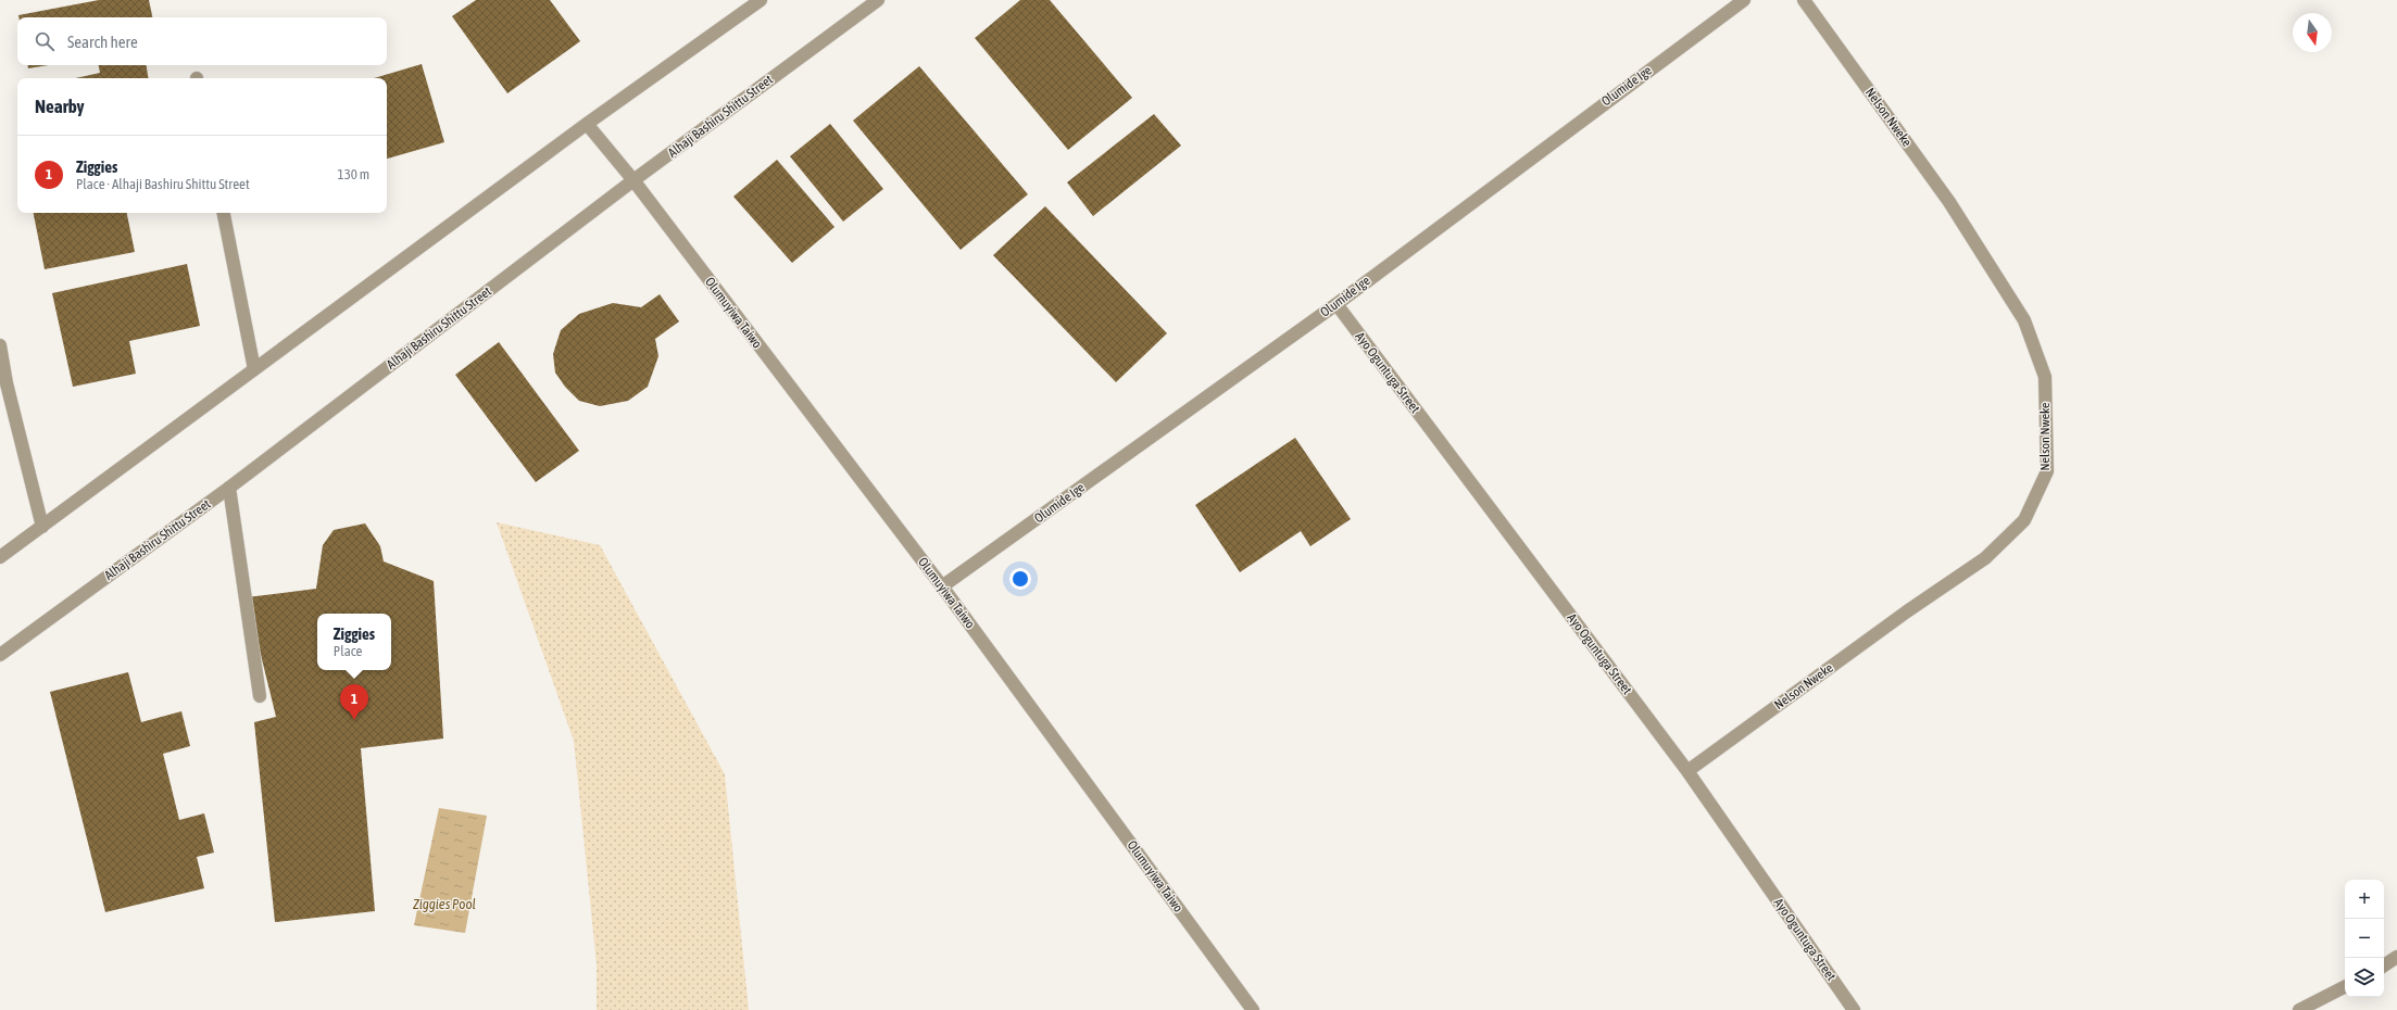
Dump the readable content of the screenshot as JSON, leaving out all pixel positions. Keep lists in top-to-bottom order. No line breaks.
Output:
{"streets":{"street":["Olumide Ige","Alhaji Bashiru Shittu Street","Nelson Nweke","Olumuyiwa Taiwo","Ayo Oguntuga Street"]},"crossings":[["Olumide Ige","Olumuyiwa Taiwo"],["Olumide Ige","Ayo Oguntuga Street"],["Alhaji Bashiru Shittu Street","Olumuyiwa Taiwo"],["Nelson Nweke","Ayo Oguntuga Street"]],"water":["Ziggies Pool"],"north":"bottom","page":{"search":"Search here","heading":"Nearby","list":[{"mark":"1","name":"Ziggies","note":"Place · Alhaji Bashiru Shittu Street","value":"130 m"}],"popup":["Ziggies","Place"],"pins":"1","map_buttons":["+","−"]}}
